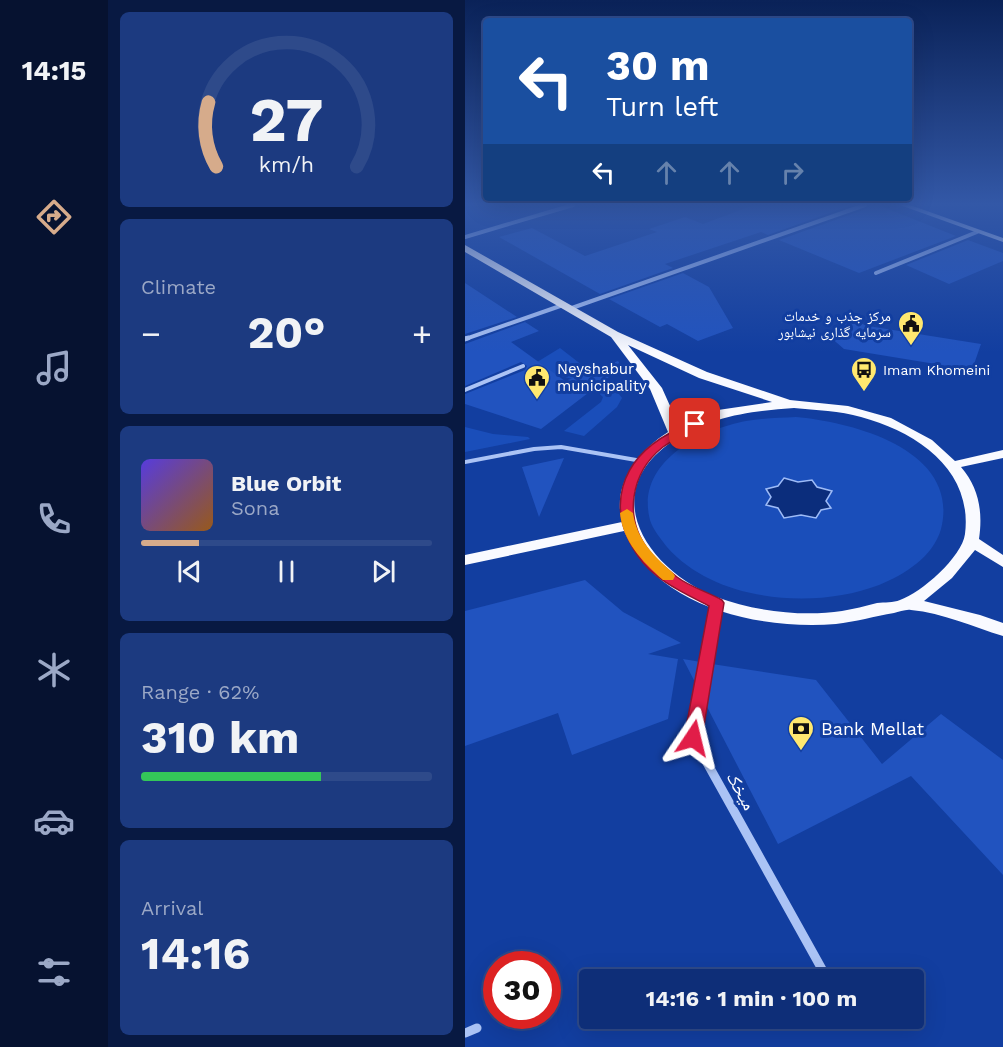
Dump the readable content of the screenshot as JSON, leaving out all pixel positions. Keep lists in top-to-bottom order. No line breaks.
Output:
{"streets":{"street":["میخک"]},"places":{"public building":["مرکز جذب و خدمات سرمایه گذاری نیشابور","Neyshabur municipality"],"bus stop":["Imam Khomeini"],"bank":["Bank Mellat"]},"page":{"tabs":"14:15","turn":["30 m","Turn left"],"tile":["Climate",["Range · 62%","310 km"],["Arrival","14:16"]],"heat":["−","20°","+"],"song":["Blue Orbit","Sona"],"limit":"30","trip":"14:16 · 1 min · 100 m","gauge":["27","km/h"]}}
